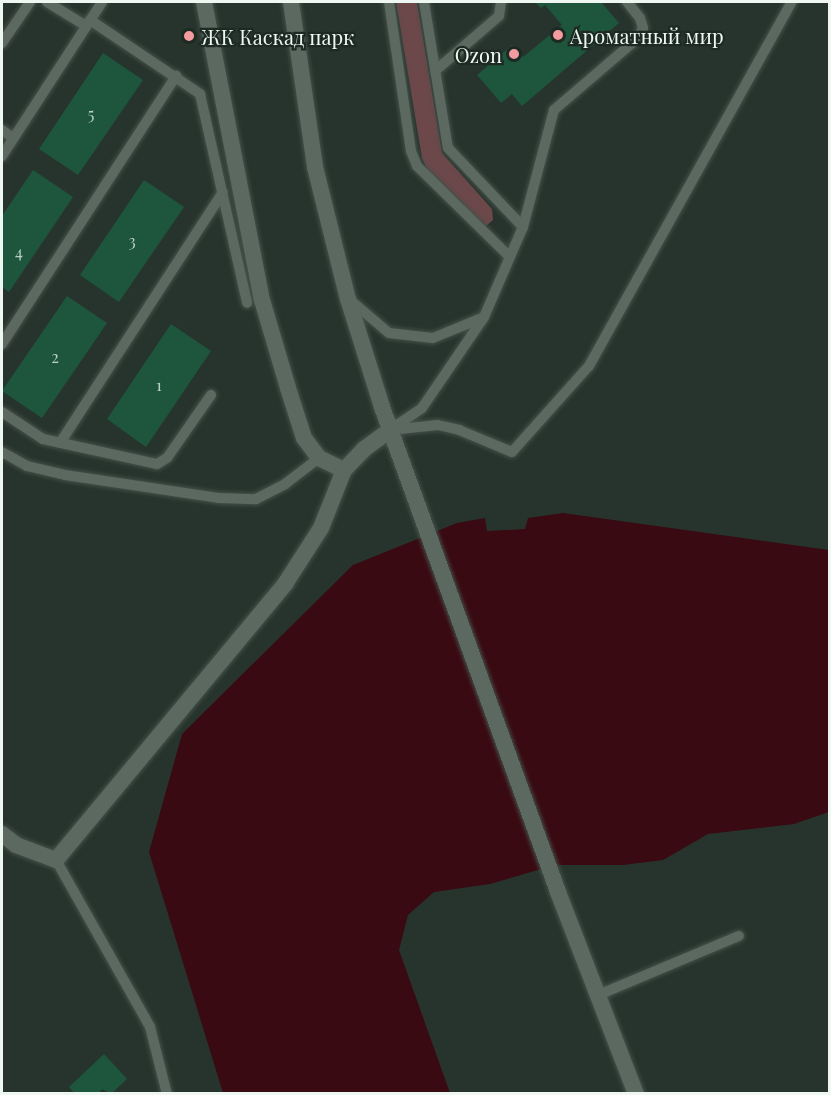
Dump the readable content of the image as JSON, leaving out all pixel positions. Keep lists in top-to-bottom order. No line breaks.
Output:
{"places":["Ароматный мир","ЖК Каскад парк","Ozon"],"house_numbers":["5","3","4","2","1"]}
